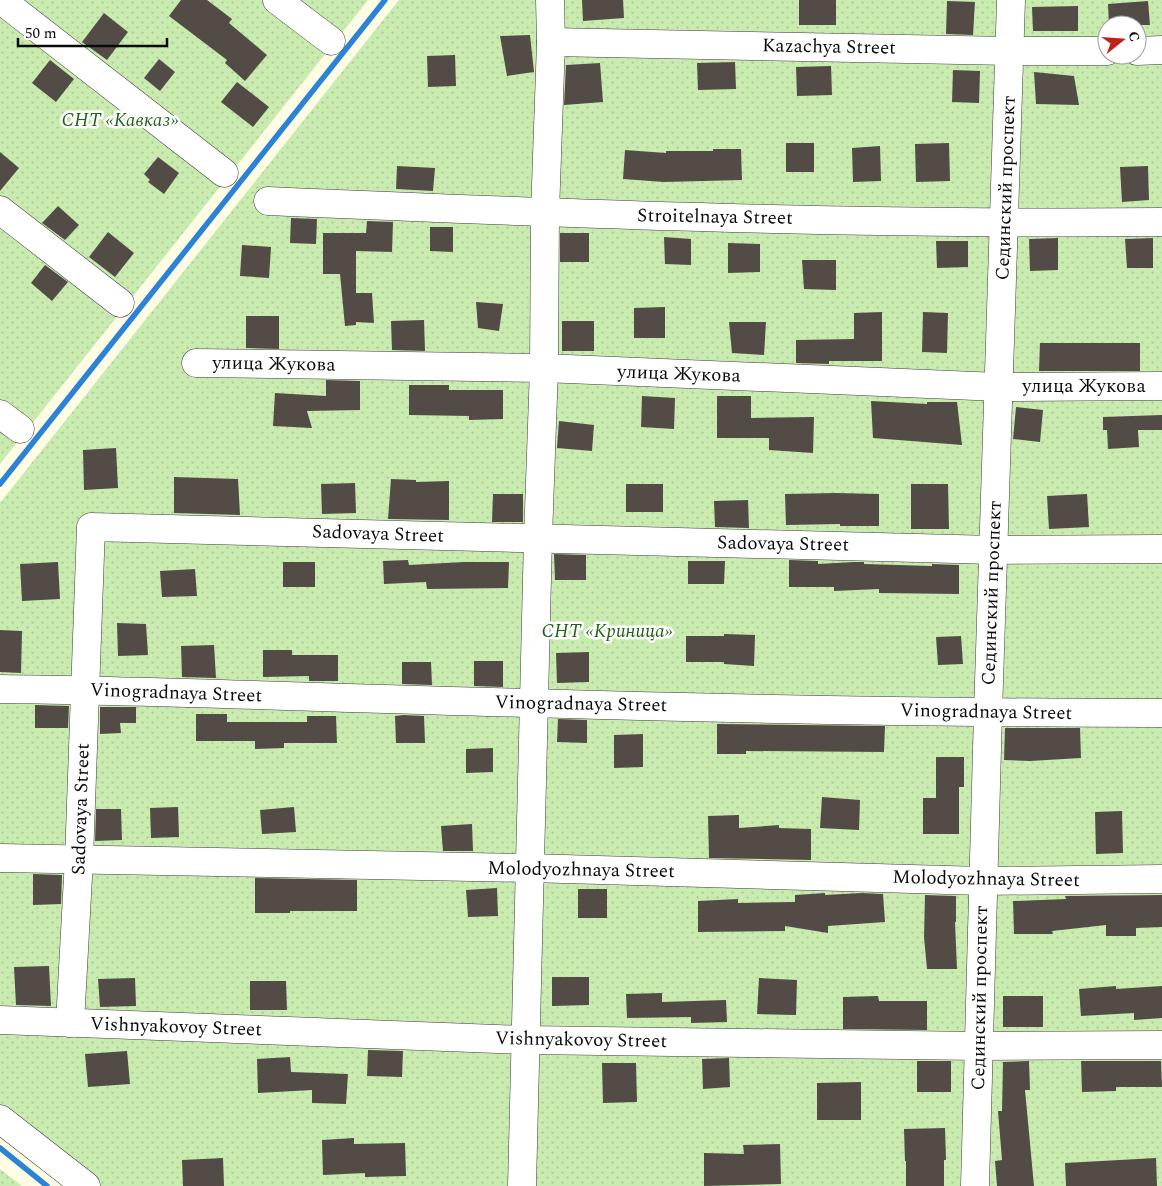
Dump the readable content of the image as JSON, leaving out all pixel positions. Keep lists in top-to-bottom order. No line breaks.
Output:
{"streets":{"street":["Kazachya Street","Сединский проспект","Stroitelnaya Street","улица Жукова","Sadovaya Street","Vinogradnaya Street","Molodyozhnaya Street","Vishnyakovoy Street"]},"crossings":[["Kazachya Street","Сединский проспект"],["Сединский проспект","Stroitelnaya Street"],["Сединский проспект","улица Жукова"],["Сединский проспект","Sadovaya Street"],["Сединский проспект","Vinogradnaya Street"],["Сединский проспект","Molodyozhnaya Street"],["Сединский проспект","Vishnyakovoy Street"],["Sadovaya Street","Vinogradnaya Street"],["Sadovaya Street","Molodyozhnaya Street"],["Sadovaya Street","Vishnyakovoy Street"]],"parks":["СНТ «Кавказ»","СНТ «Криница»"],"scale_bar":"50 m","north":"right"}
